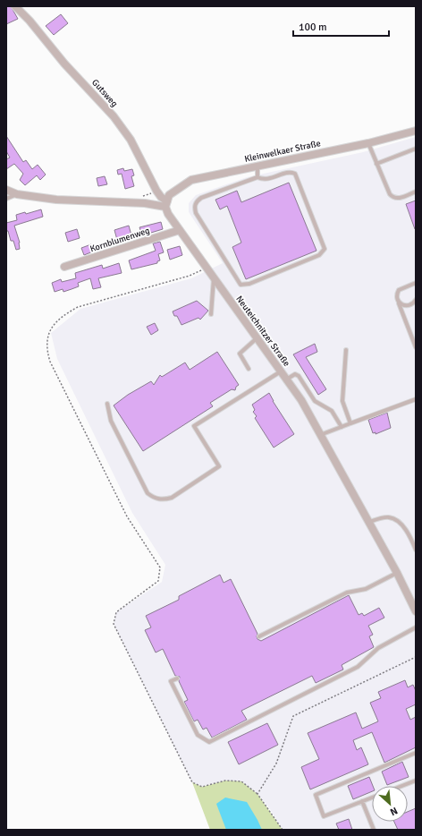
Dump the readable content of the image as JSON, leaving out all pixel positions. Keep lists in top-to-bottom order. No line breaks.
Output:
{"streets":{"street":["Gutsweg","Kleinwelkaer Straße","Kornblumenweg","Neuteichnitzer Straße"]},"crossings":[["Gutsweg","Kleinwelkaer Straße"],["Gutsweg","Neuteichnitzer Straße"],["Kleinwelkaer Straße","Neuteichnitzer Straße"],["Kornblumenweg","Neuteichnitzer Straße"]],"scale_bar":"100 m","north":"bottom right"}
